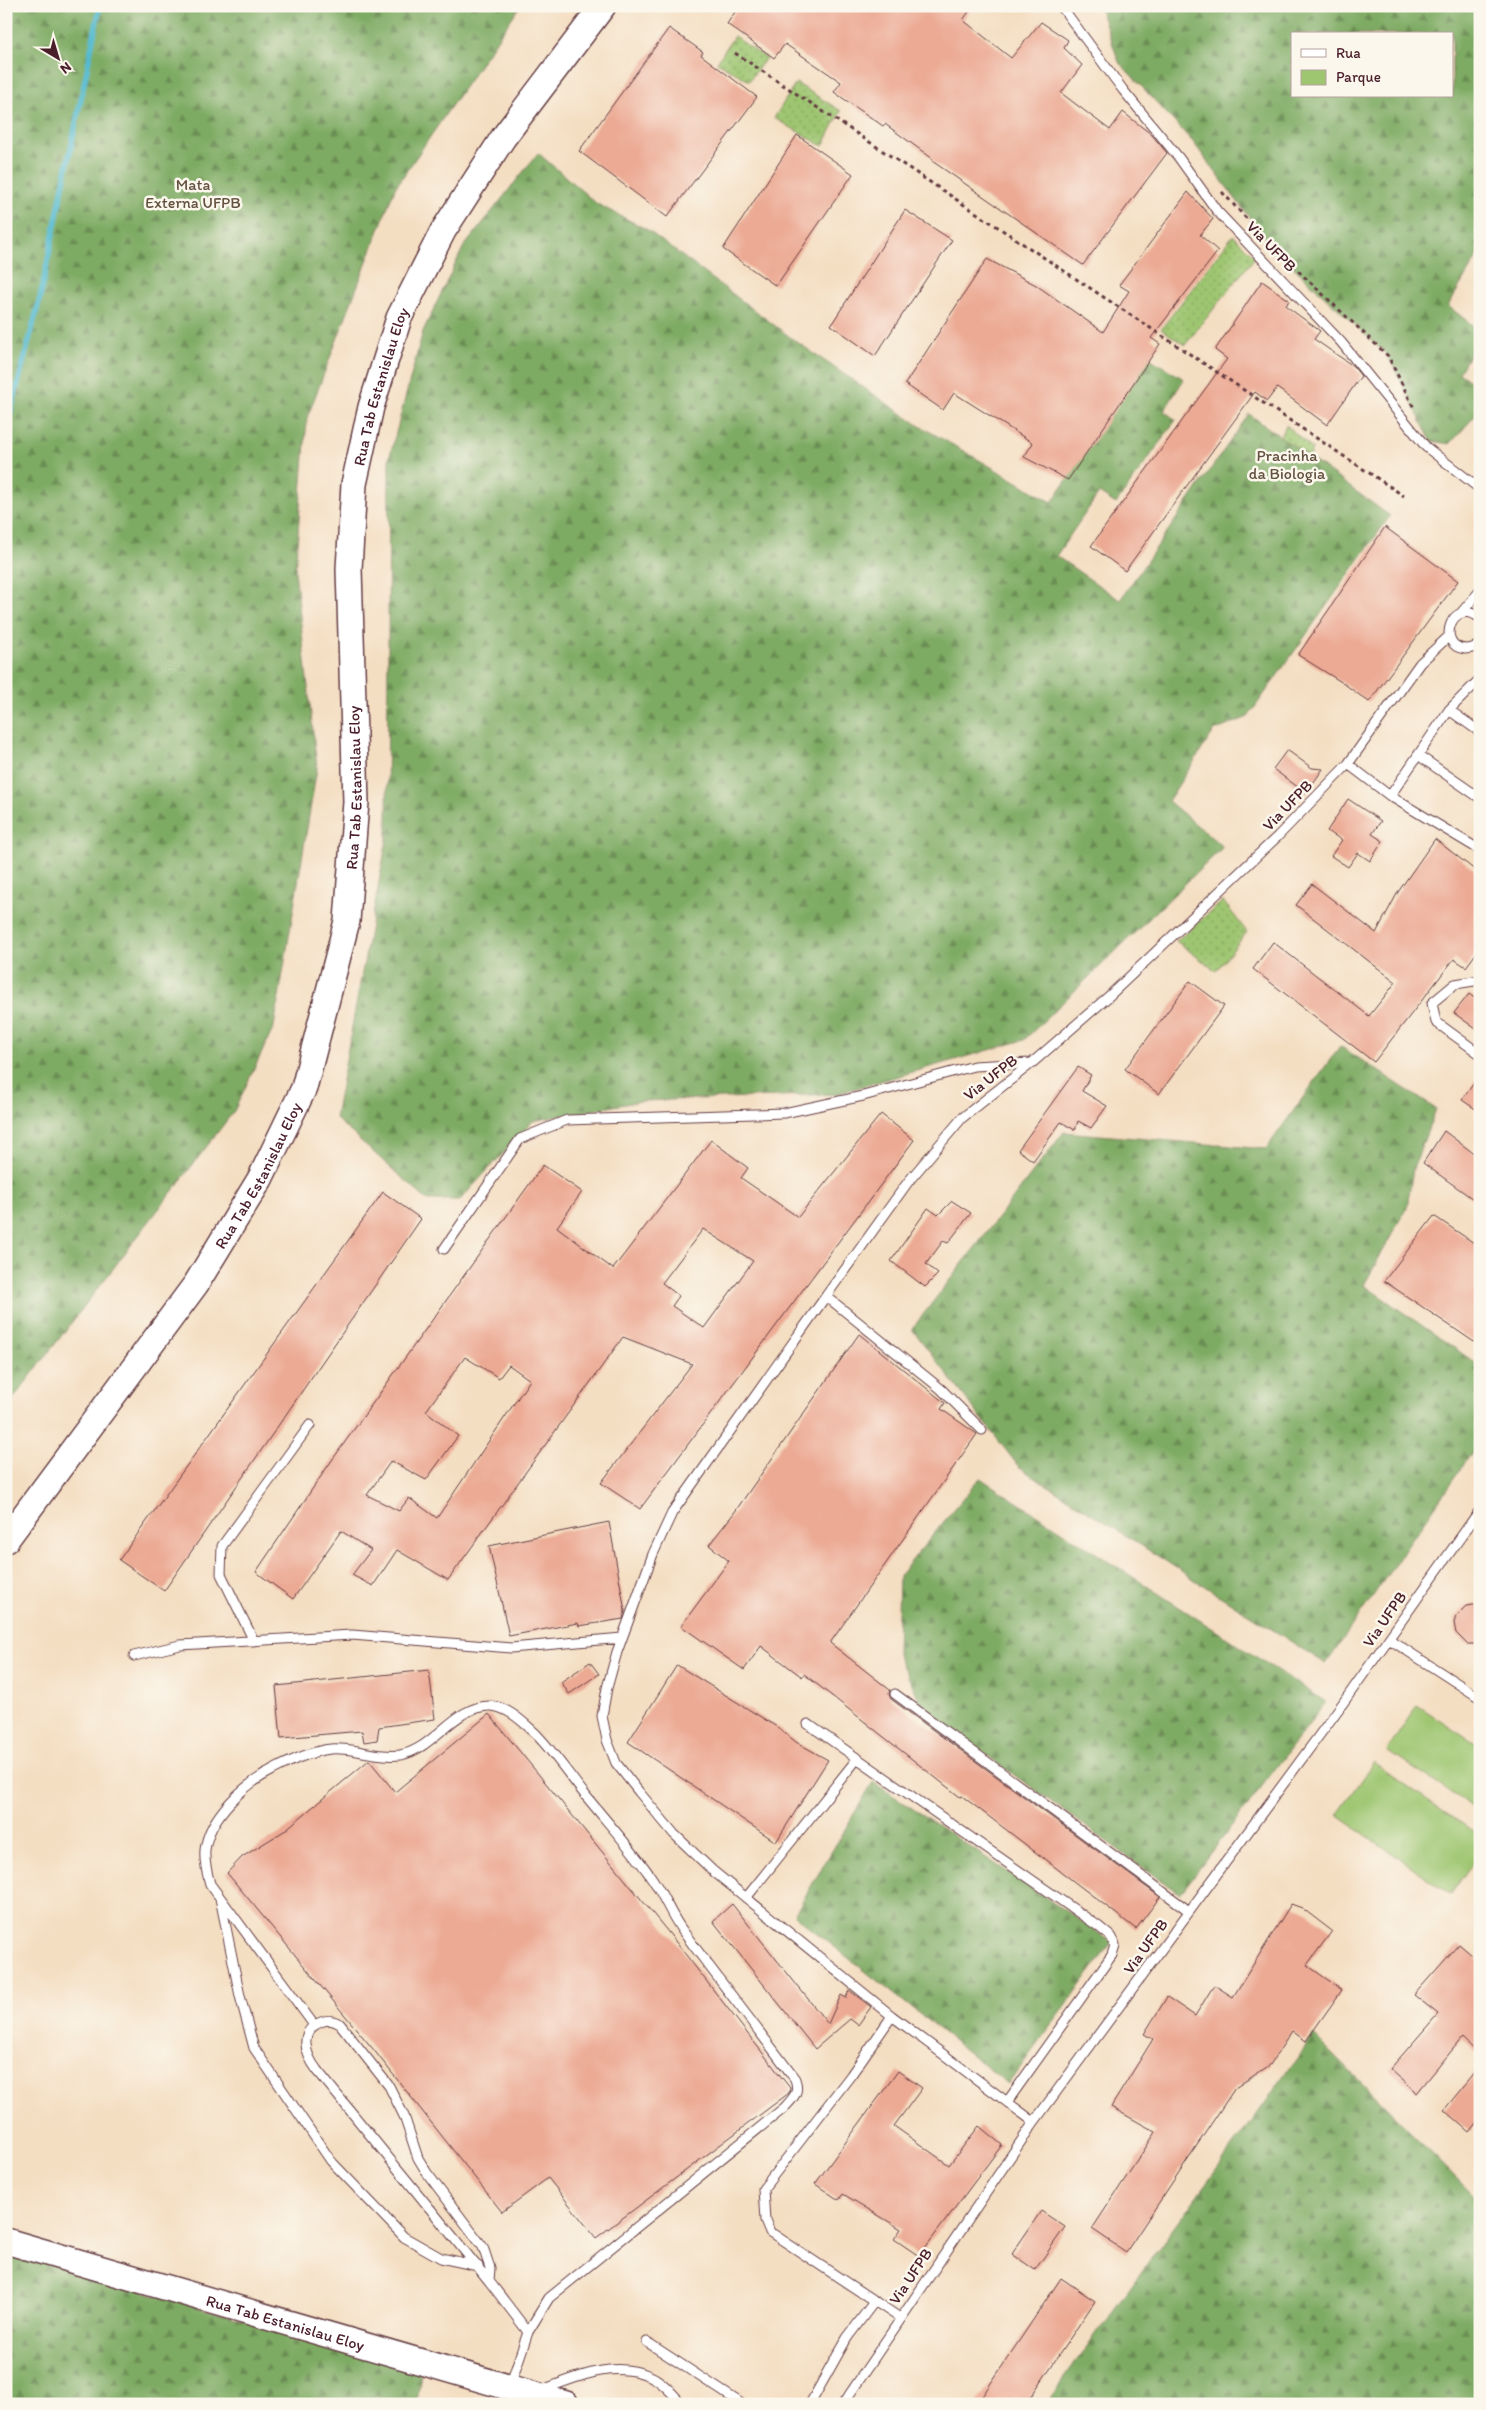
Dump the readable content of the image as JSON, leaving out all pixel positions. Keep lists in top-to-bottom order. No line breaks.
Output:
{"streets":{"street":["Rua Tab Estanislau Eloy"],"lane":["Via UFPB"]},"parks":["Mata Externa UFPB","Pracinha da Biologia"],"legend":["Rua","Parque"],"north":"bottom right"}
